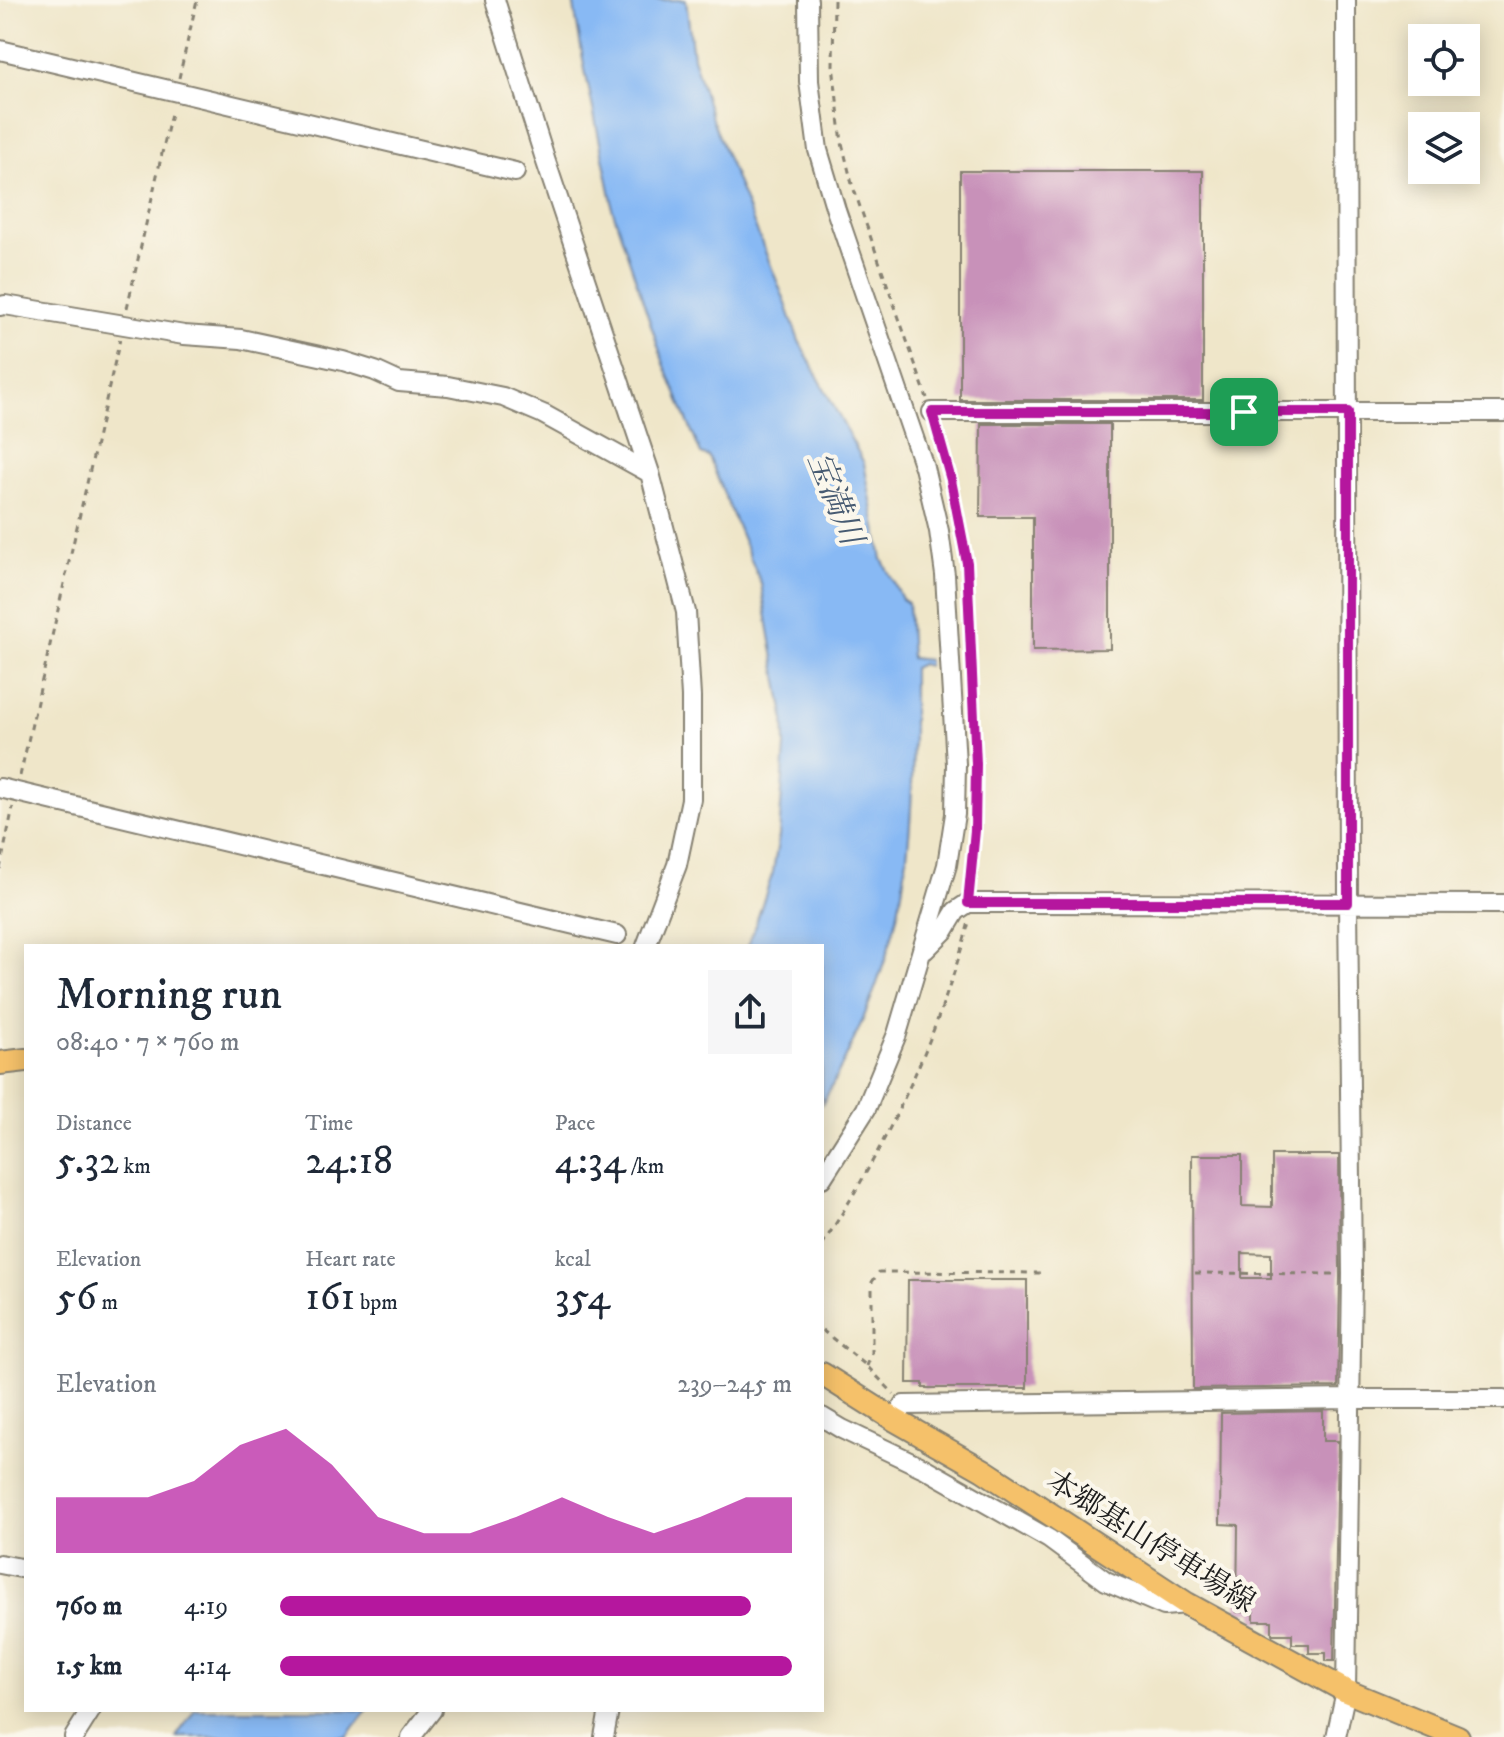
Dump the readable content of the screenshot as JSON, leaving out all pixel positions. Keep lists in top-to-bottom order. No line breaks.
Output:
{"streets":{"main road":["本郷基山停車場線"]},"water":["宝満川"],"page":{"heading":["Morning run","08:40 · 7 × 760 m"],"stats":[["Distance","5.32 km"],["Time","24:18"],["Pace","4:34 /km"],["Elevation","56 m"],["Heart rate","161 bpm"],["kcal","354"]],"chart":["Elevation","239–245 m"],"list":[{"name":"760 m","note":"4:19"},{"name":"1.5 km","note":"4:14"}]}}
